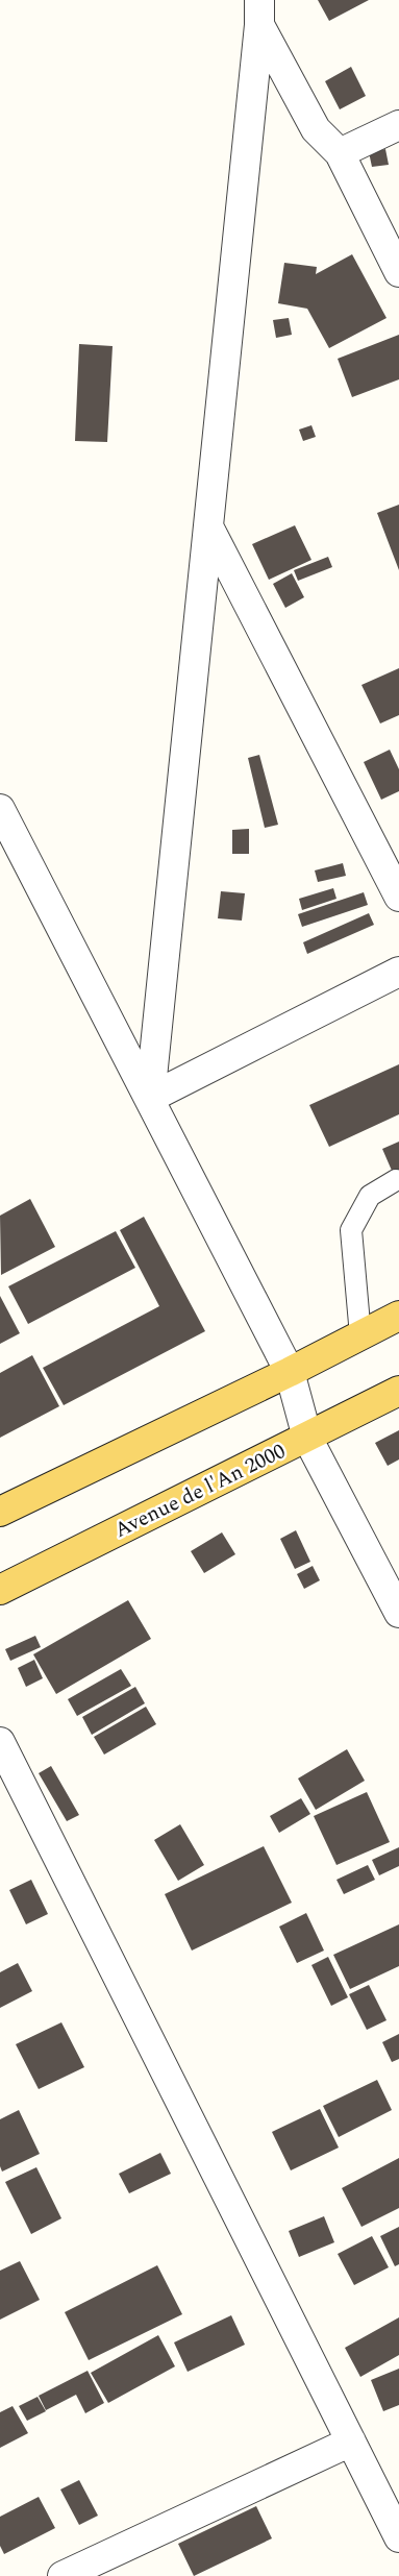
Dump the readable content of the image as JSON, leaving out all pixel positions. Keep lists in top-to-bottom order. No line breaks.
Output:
{"streets":{"main road":["Avenue de l'An 2000"]}}
